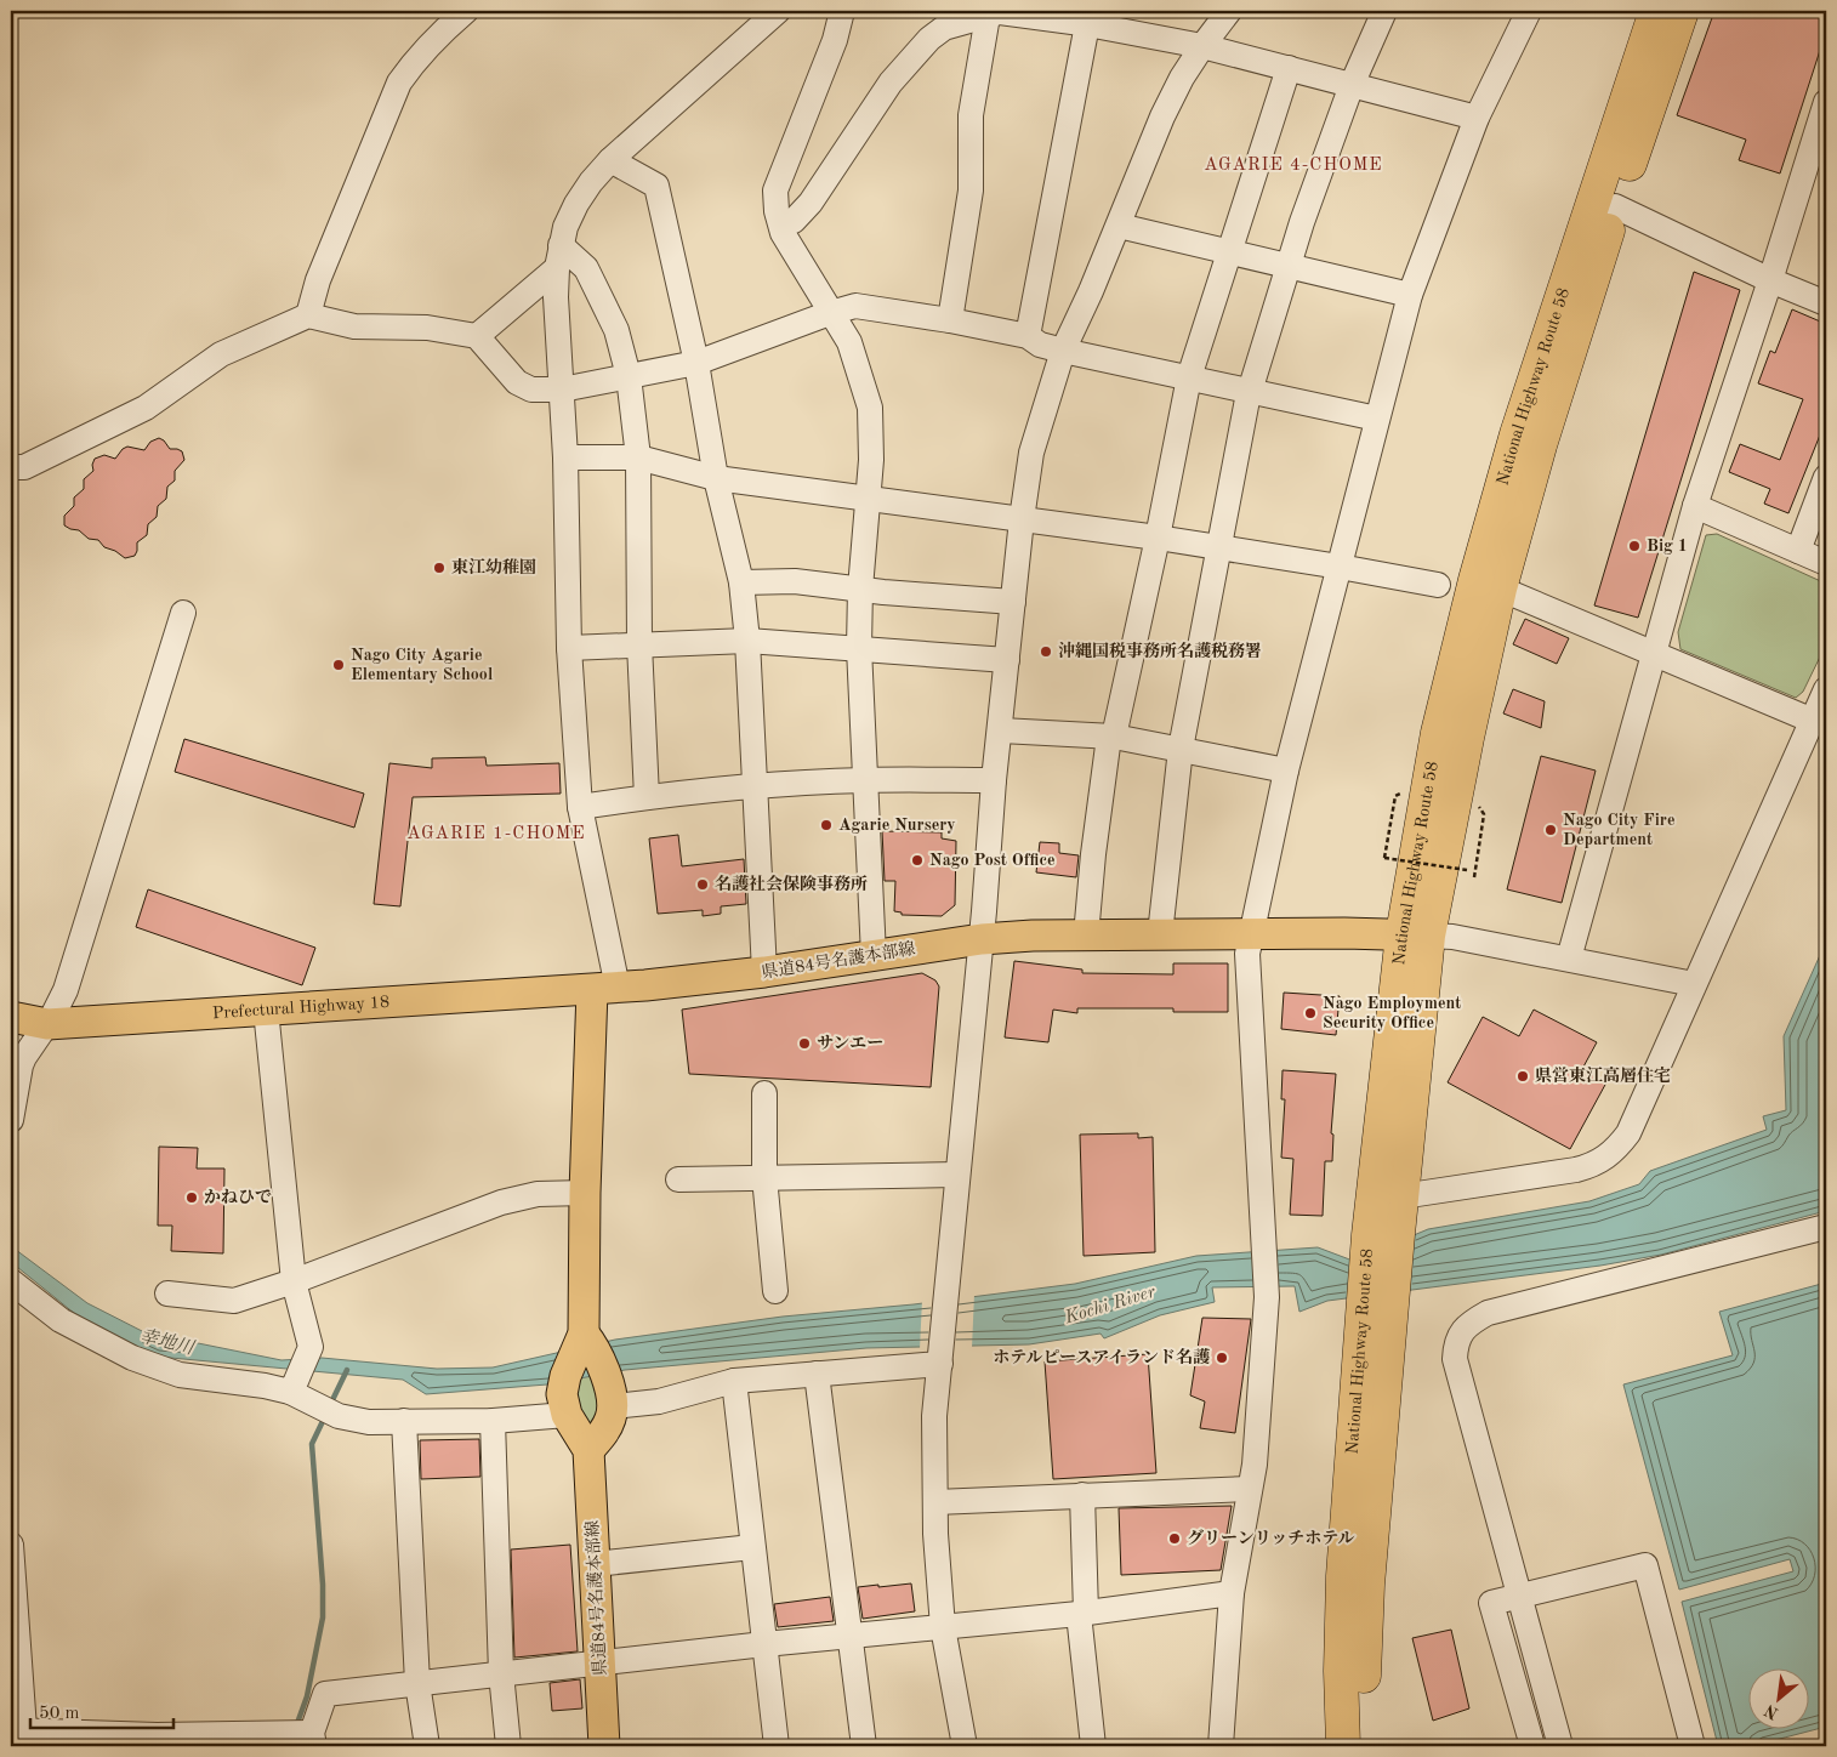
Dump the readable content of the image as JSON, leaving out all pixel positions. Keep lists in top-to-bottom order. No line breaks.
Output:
{"streets":{"highway":["National Highway Route 58"],"main road":["県道84号名護本部線","Prefectural Highway 18"]},"crossings":[["National Highway Route 58","県道84号名護本部線"],["県道84号名護本部線","Prefectural Highway 18"]],"districts":["AGARIE 4-CHOME","AGARIE 1-CHOME"],"water":["Kochi River","幸地川"],"places":["Big 1","東江幼稚園","沖縄国税事務所名護税務署","Nago City Agarie Elementary School","Agarie Nursery","Nago City Fire Department","Nago Post Office","名護社会保険事務所","Nago Employment Security Office","サンエー","県営東江高層住宅","かねひで","ホテルピースアイランド名護","グリーンリッチホテル"],"scale_bar":"50 m","north":"bottom left"}
